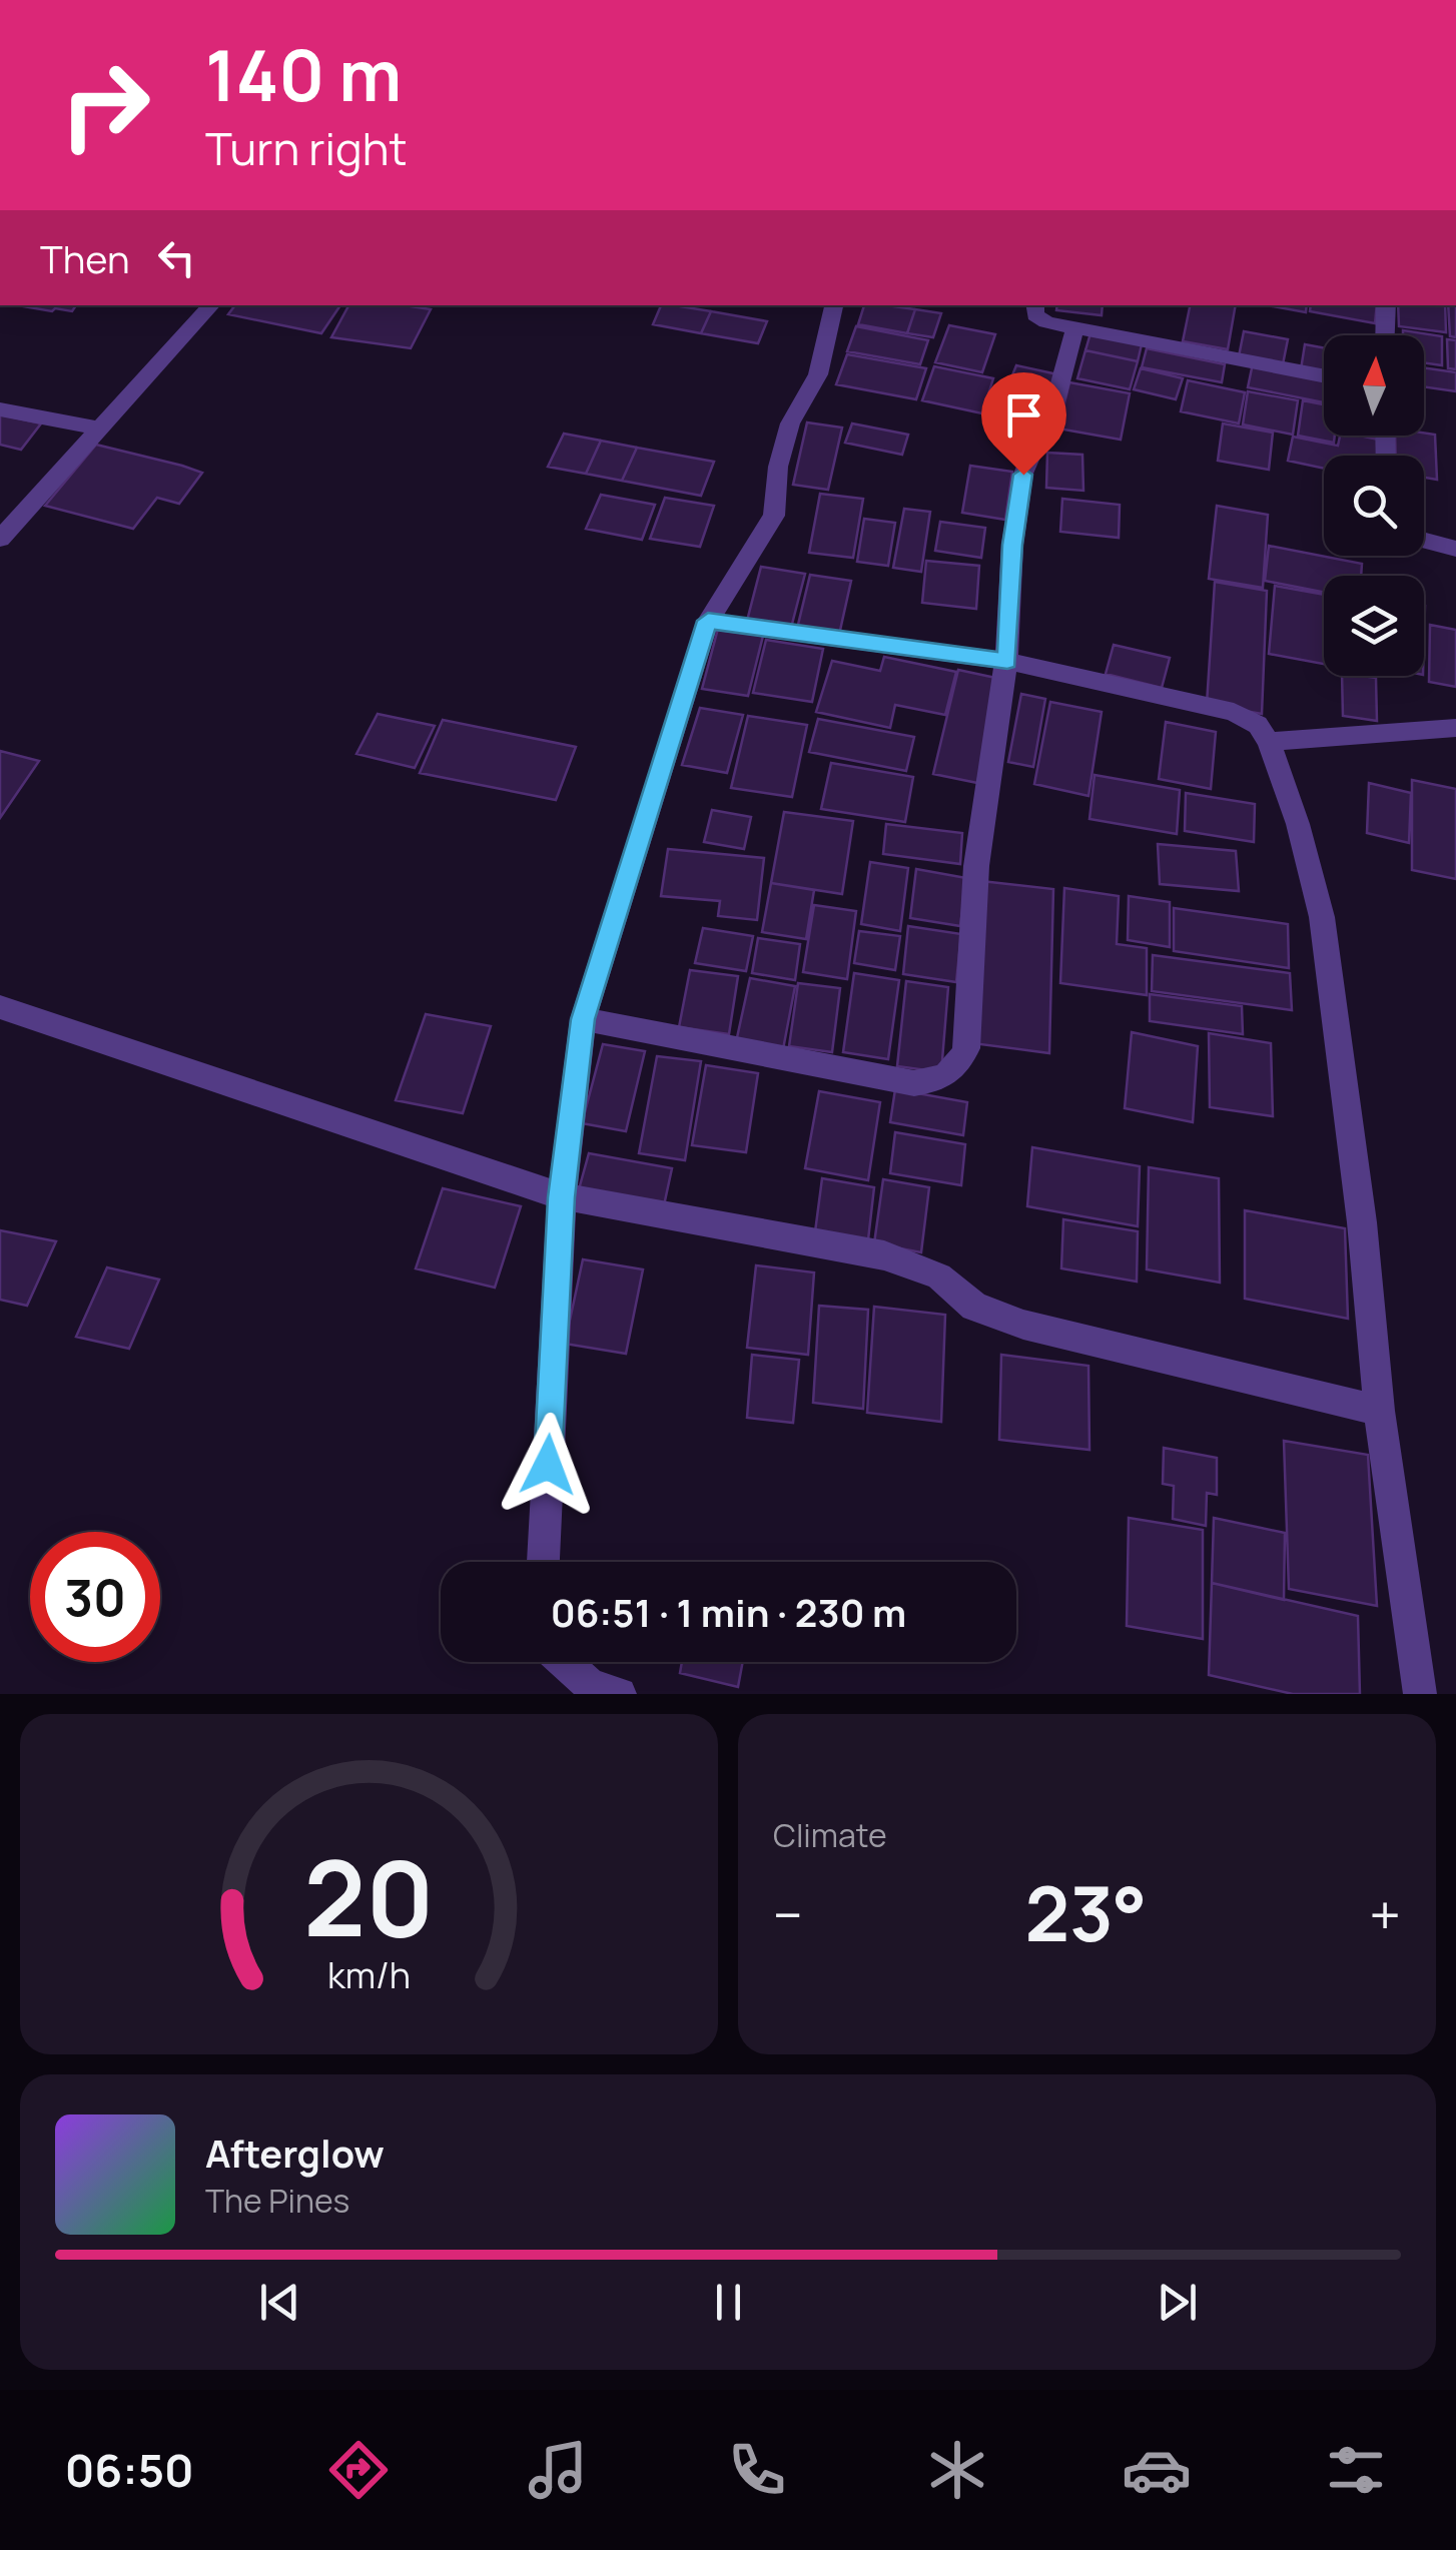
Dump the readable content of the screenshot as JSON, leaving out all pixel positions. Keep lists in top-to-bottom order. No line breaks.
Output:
{"north":"top","page":{"turn":["140 m","Turn right"],"then":"Then","limit":"30","trip":"06:51 · 1 min · 230 m","tile":"Climate","heat":["−","23°","+"],"song":["Afterglow","The Pines"],"tabs":"06:50","gauge":["20","km/h"]}}
